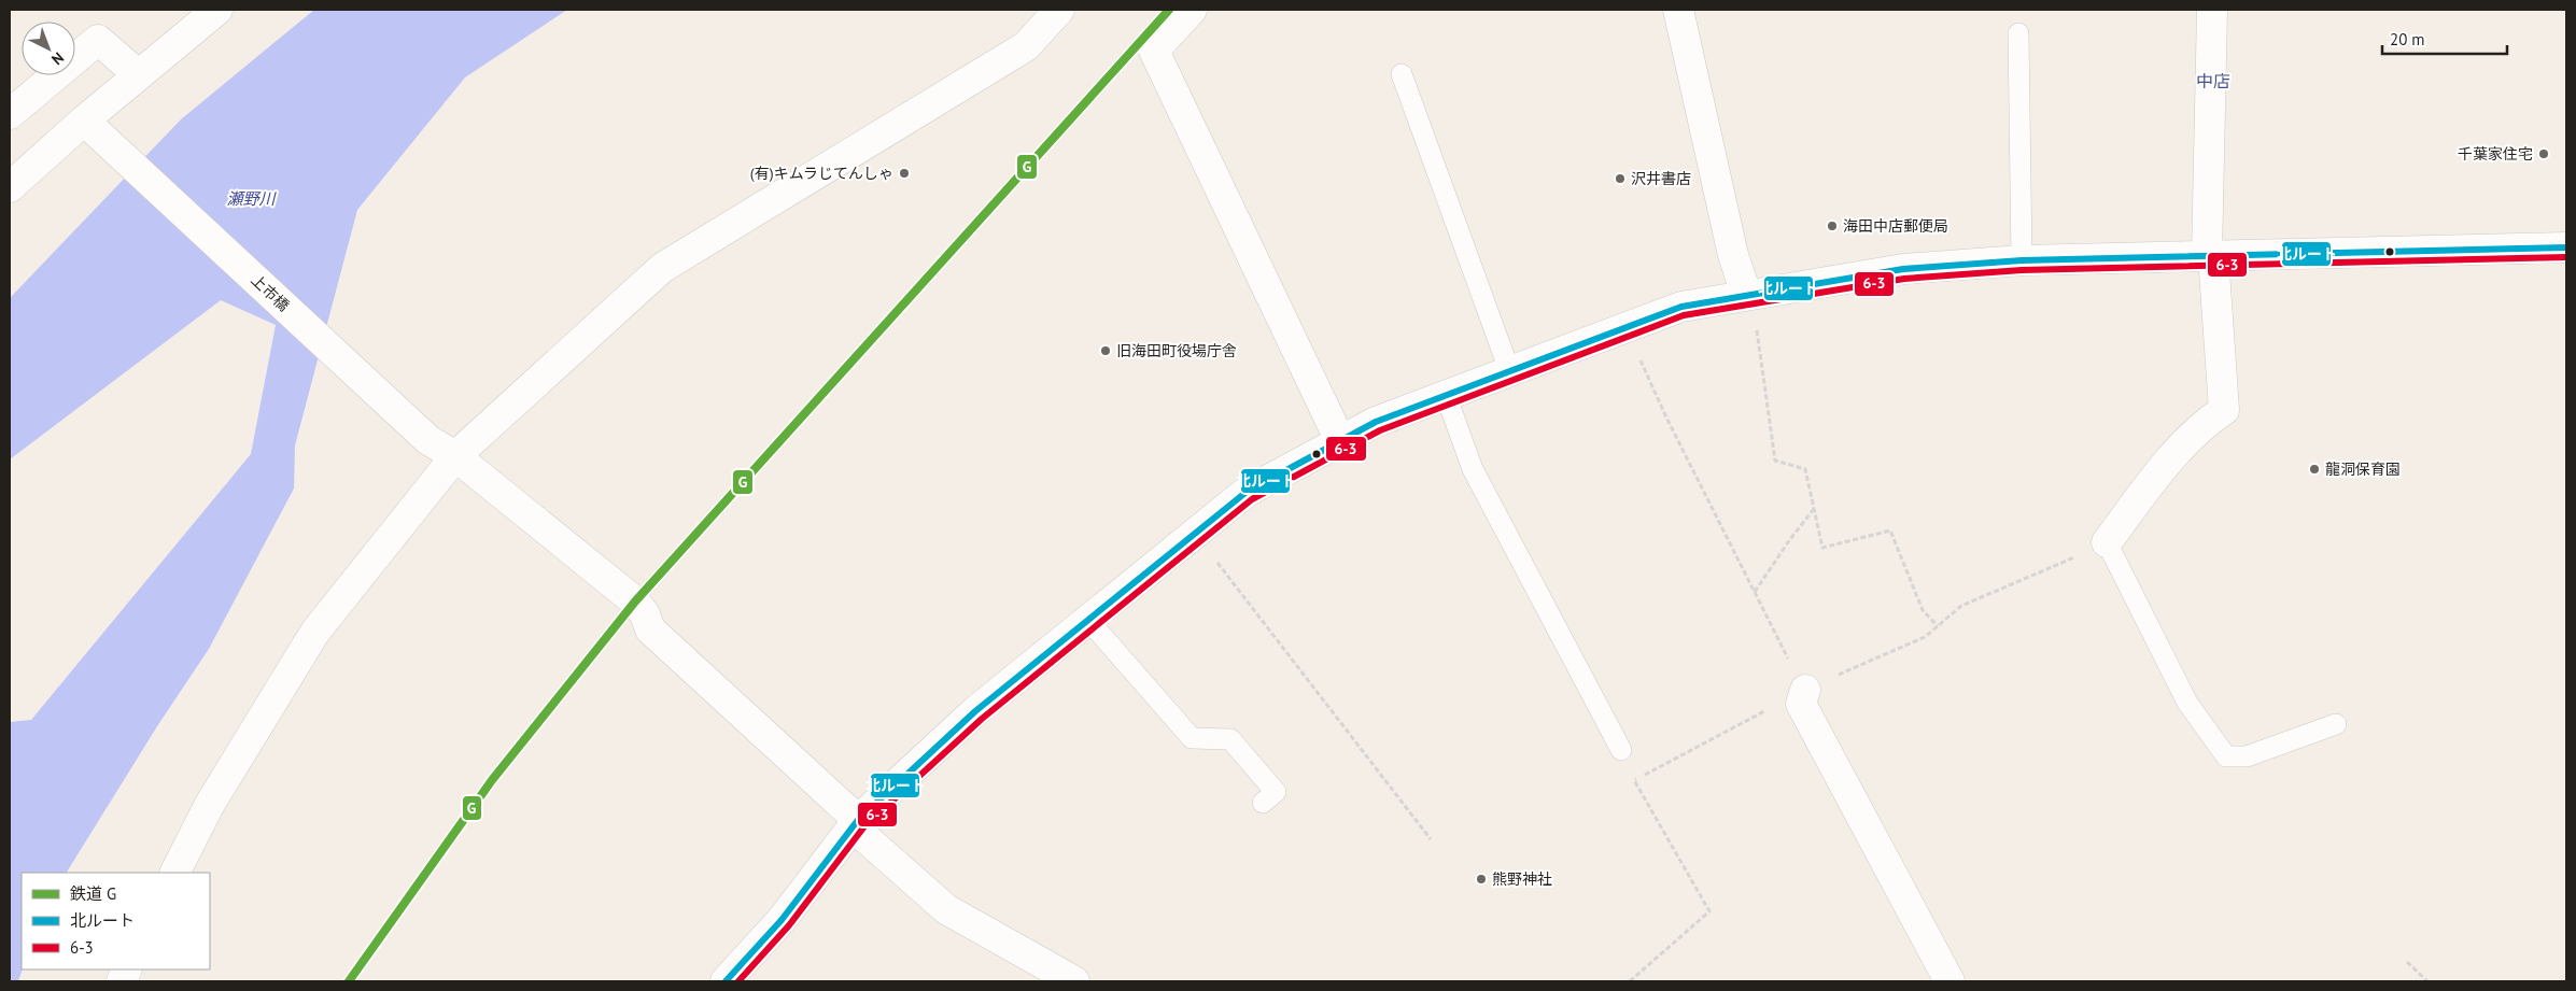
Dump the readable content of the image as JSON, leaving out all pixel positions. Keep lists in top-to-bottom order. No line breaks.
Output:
{"streets":{"street":["上市橋"]},"districts":["中店"],"water":["瀬野川"],"places":["千葉家住宅","(有)キムラじてんしゃ","沢井書店","海田中店郵便局","旧海田町役場庁舎","龍洞保育園","熊野神社"],"lines":["rail line G","transit line 北ルート","transit line 6-3"],"legend":["鉄道 G","北ルート","6-3"],"scale_bar":"20 m","north":"bottom right"}
